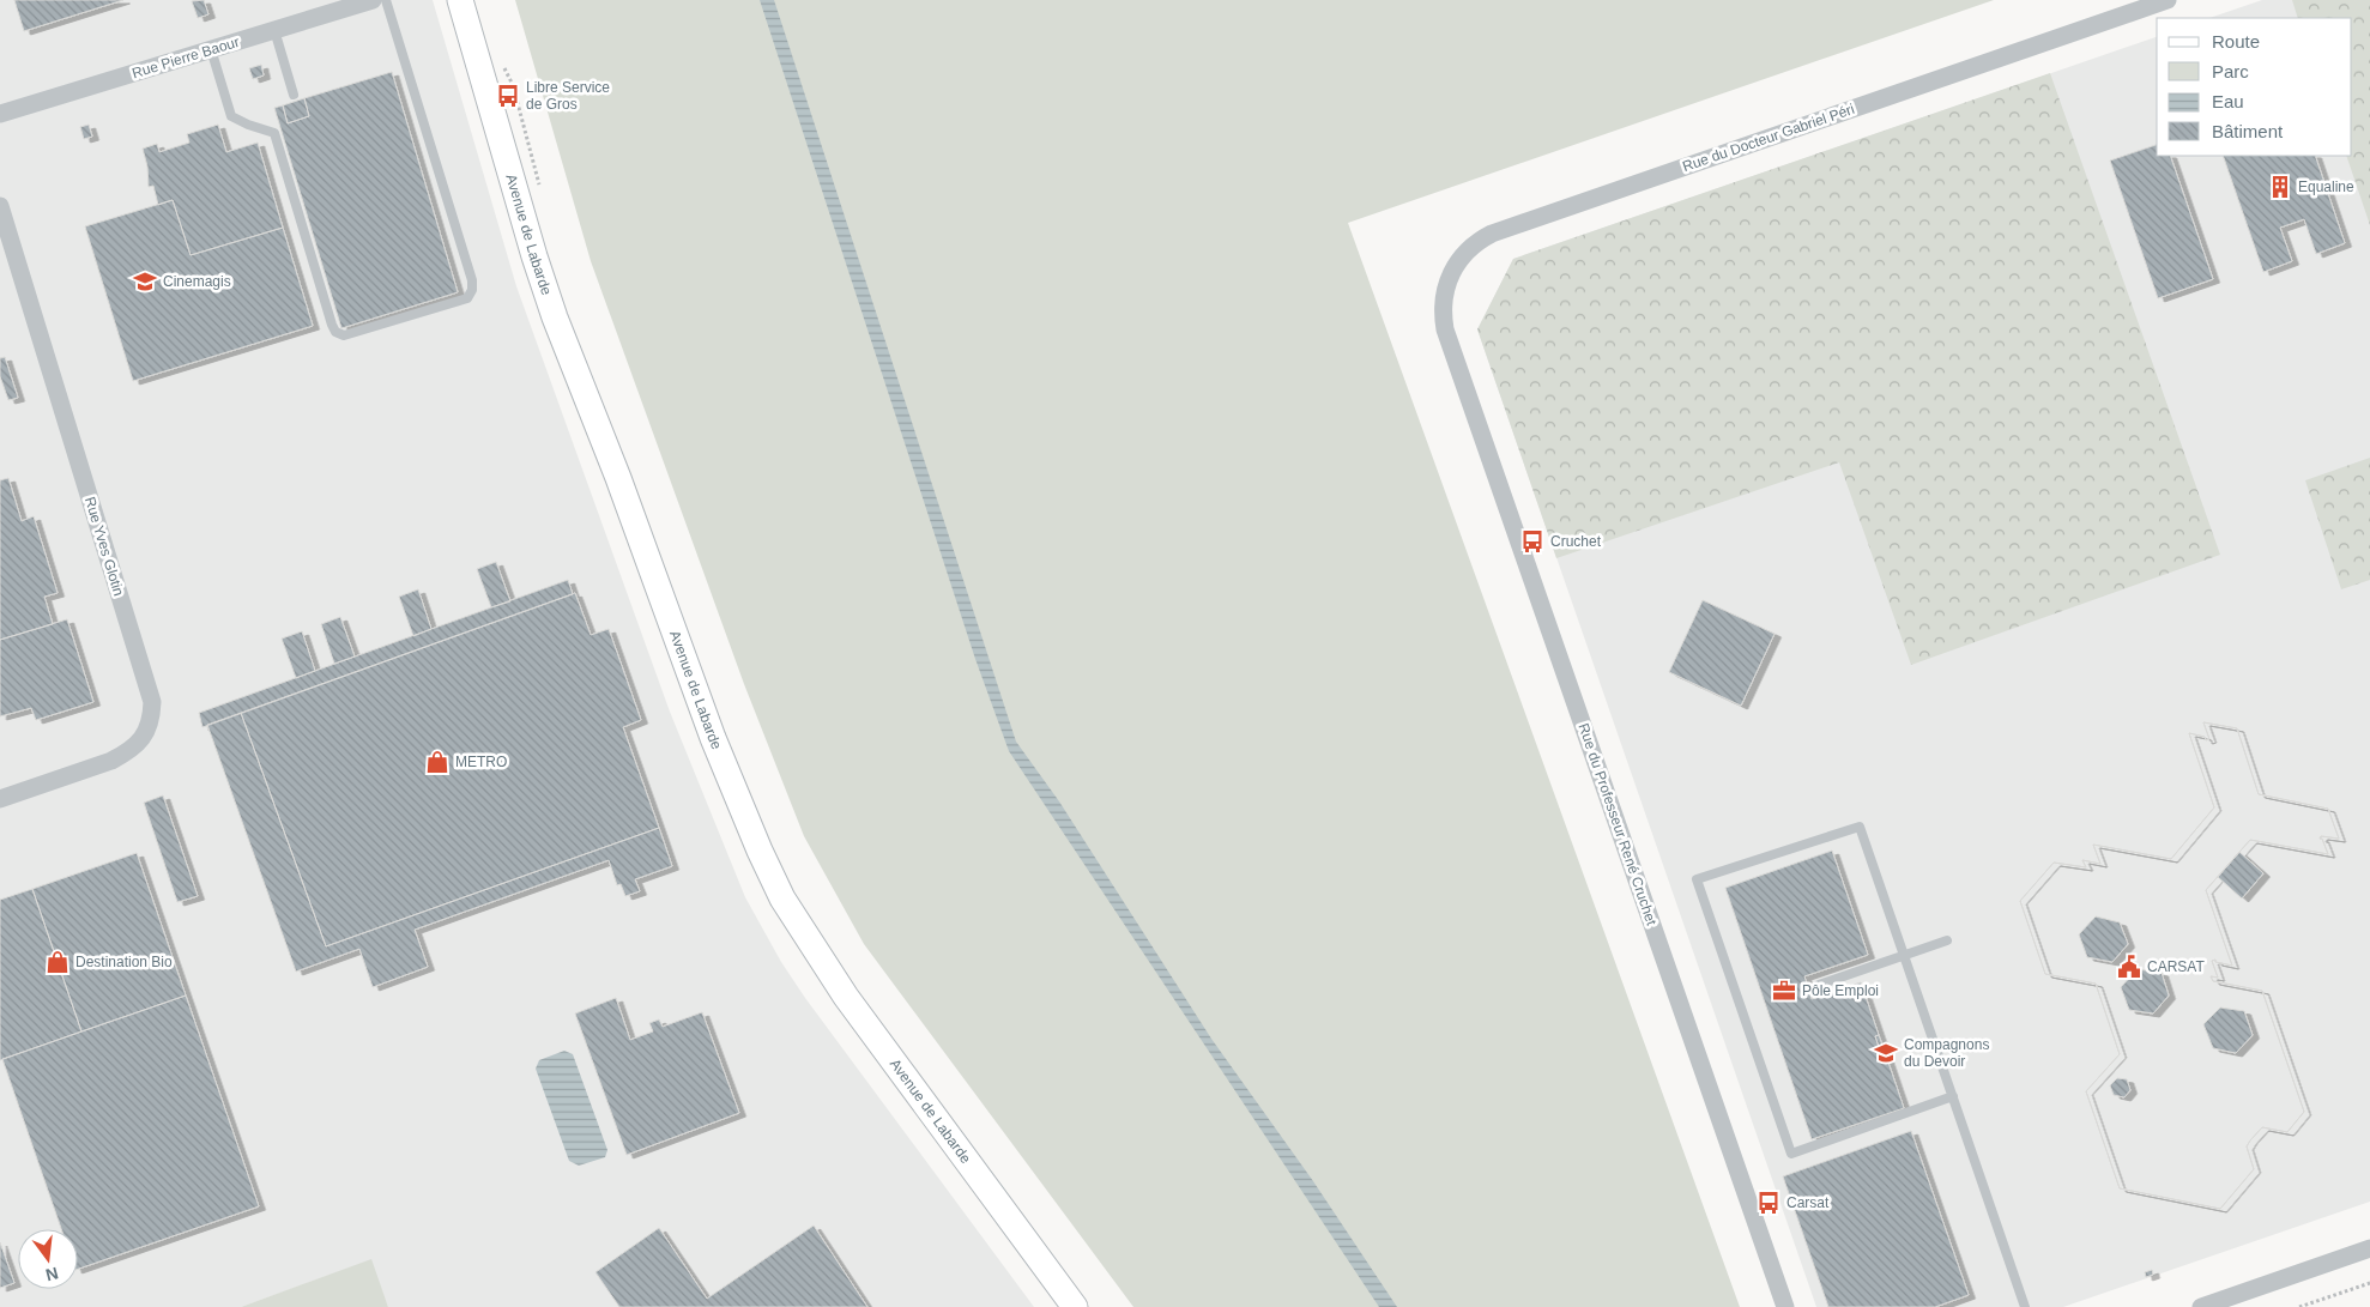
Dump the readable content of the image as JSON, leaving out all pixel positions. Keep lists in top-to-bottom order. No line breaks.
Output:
{"streets":{"main road":["Avenue de Labarde"],"street":["Rue Pierre Baour","Rue du Docteur Gabriel Péri","Rue Yves Glotin","Rue du Professeur René Cruchet"]},"crossings":[["Rue du Docteur Gabriel Péri","Rue du Professeur René Cruchet"]],"places":{"bus stop":["Libre Service de Gros","Cruchet","Carsat"],"building":["Equaline"],"school or university":["Cinemagis","Compagnons du Devoir"],"shop":["METRO","Destination Bio"],"public building":["CARSAT"],"office":["Pôle Emploi"]},"legend":["Route","Parc","Eau","Bâtiment"],"north":"bottom"}
